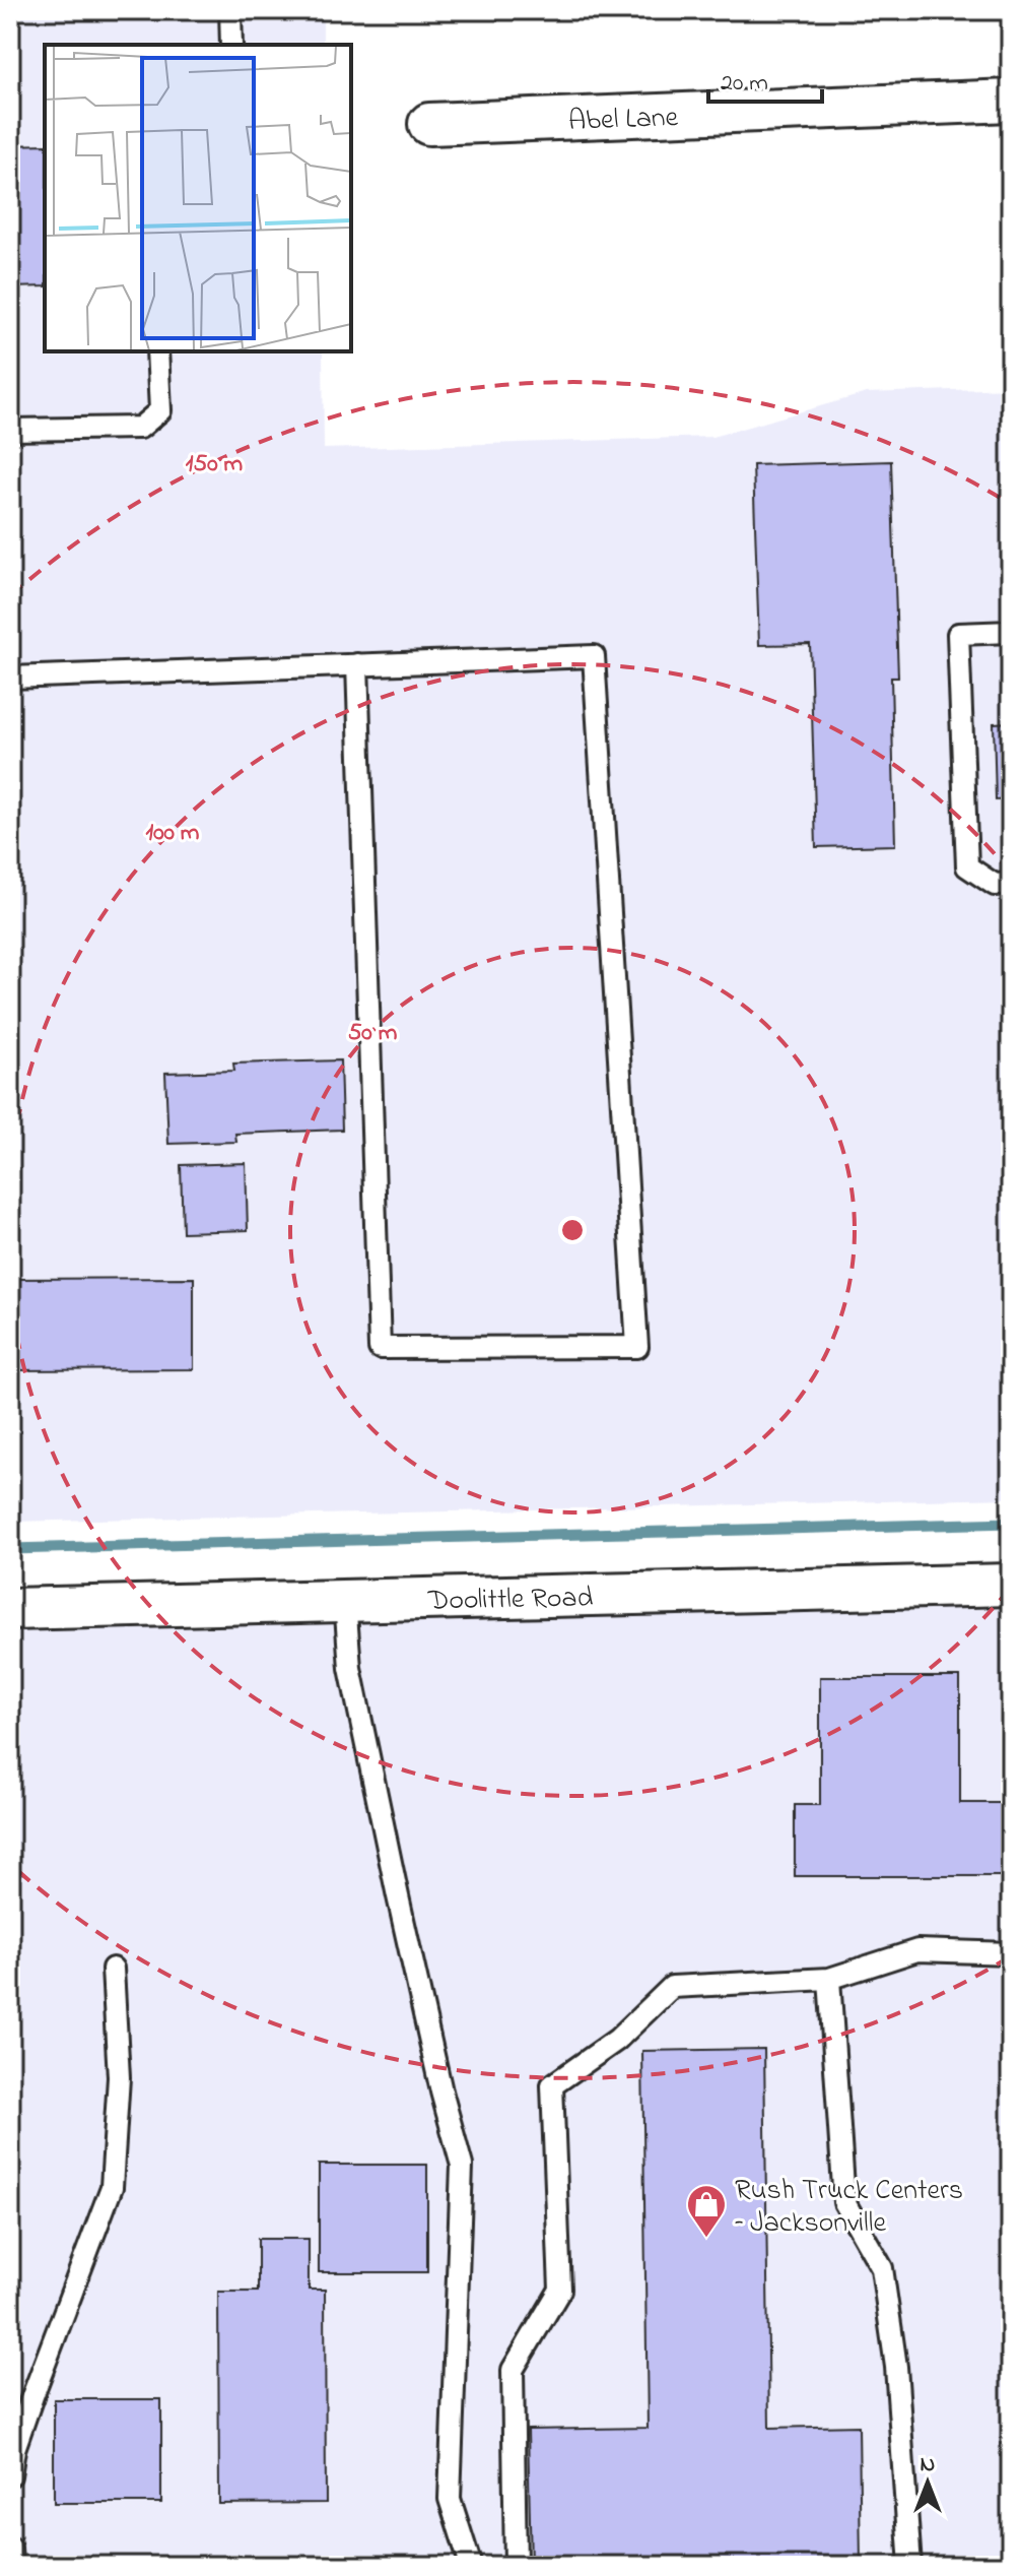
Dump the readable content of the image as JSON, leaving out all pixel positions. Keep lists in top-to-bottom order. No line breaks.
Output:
{"streets":{"street":["Abel Lane","Doolittle Road"]},"places":{"shop":["Rush Truck Centers – Jacksonville"]},"scale_bar":"20 m","north":"top","rings":["150 m","100 m","50 m"]}
